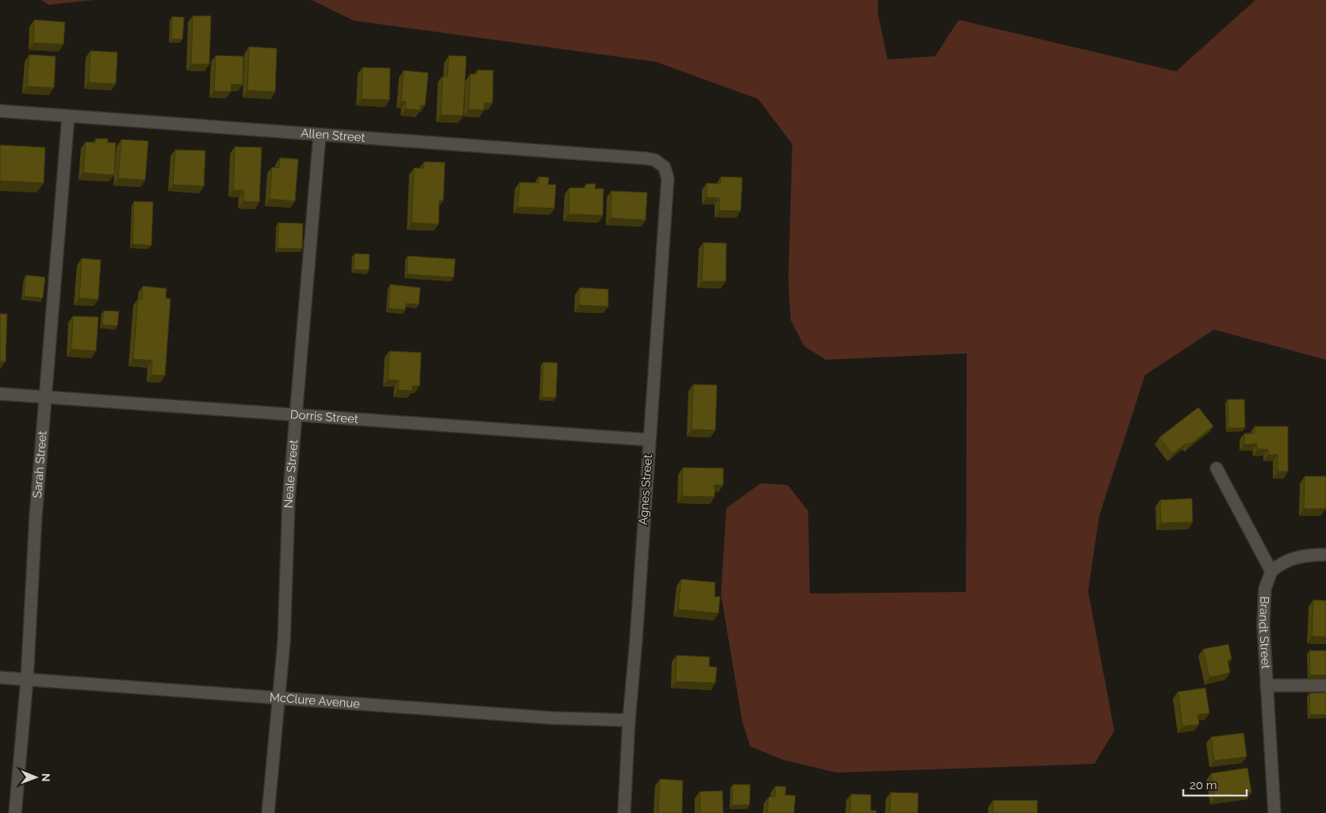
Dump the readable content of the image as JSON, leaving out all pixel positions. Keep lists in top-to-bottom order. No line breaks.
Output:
{"streets":{"street":["Allen Street","Dorris Street","Sarah Street","Neale Street","Agnes Street","Brandt Street","McClure Avenue"]},"crossings":[["Allen Street","Sarah Street"],["Allen Street","Neale Street"],["Allen Street","Agnes Street"],["Dorris Street","Sarah Street"],["Dorris Street","Neale Street"],["Dorris Street","Agnes Street"],["Sarah Street","McClure Avenue"],["Neale Street","McClure Avenue"],["Agnes Street","McClure Avenue"]],"scale_bar":"20 m","north":"right"}
